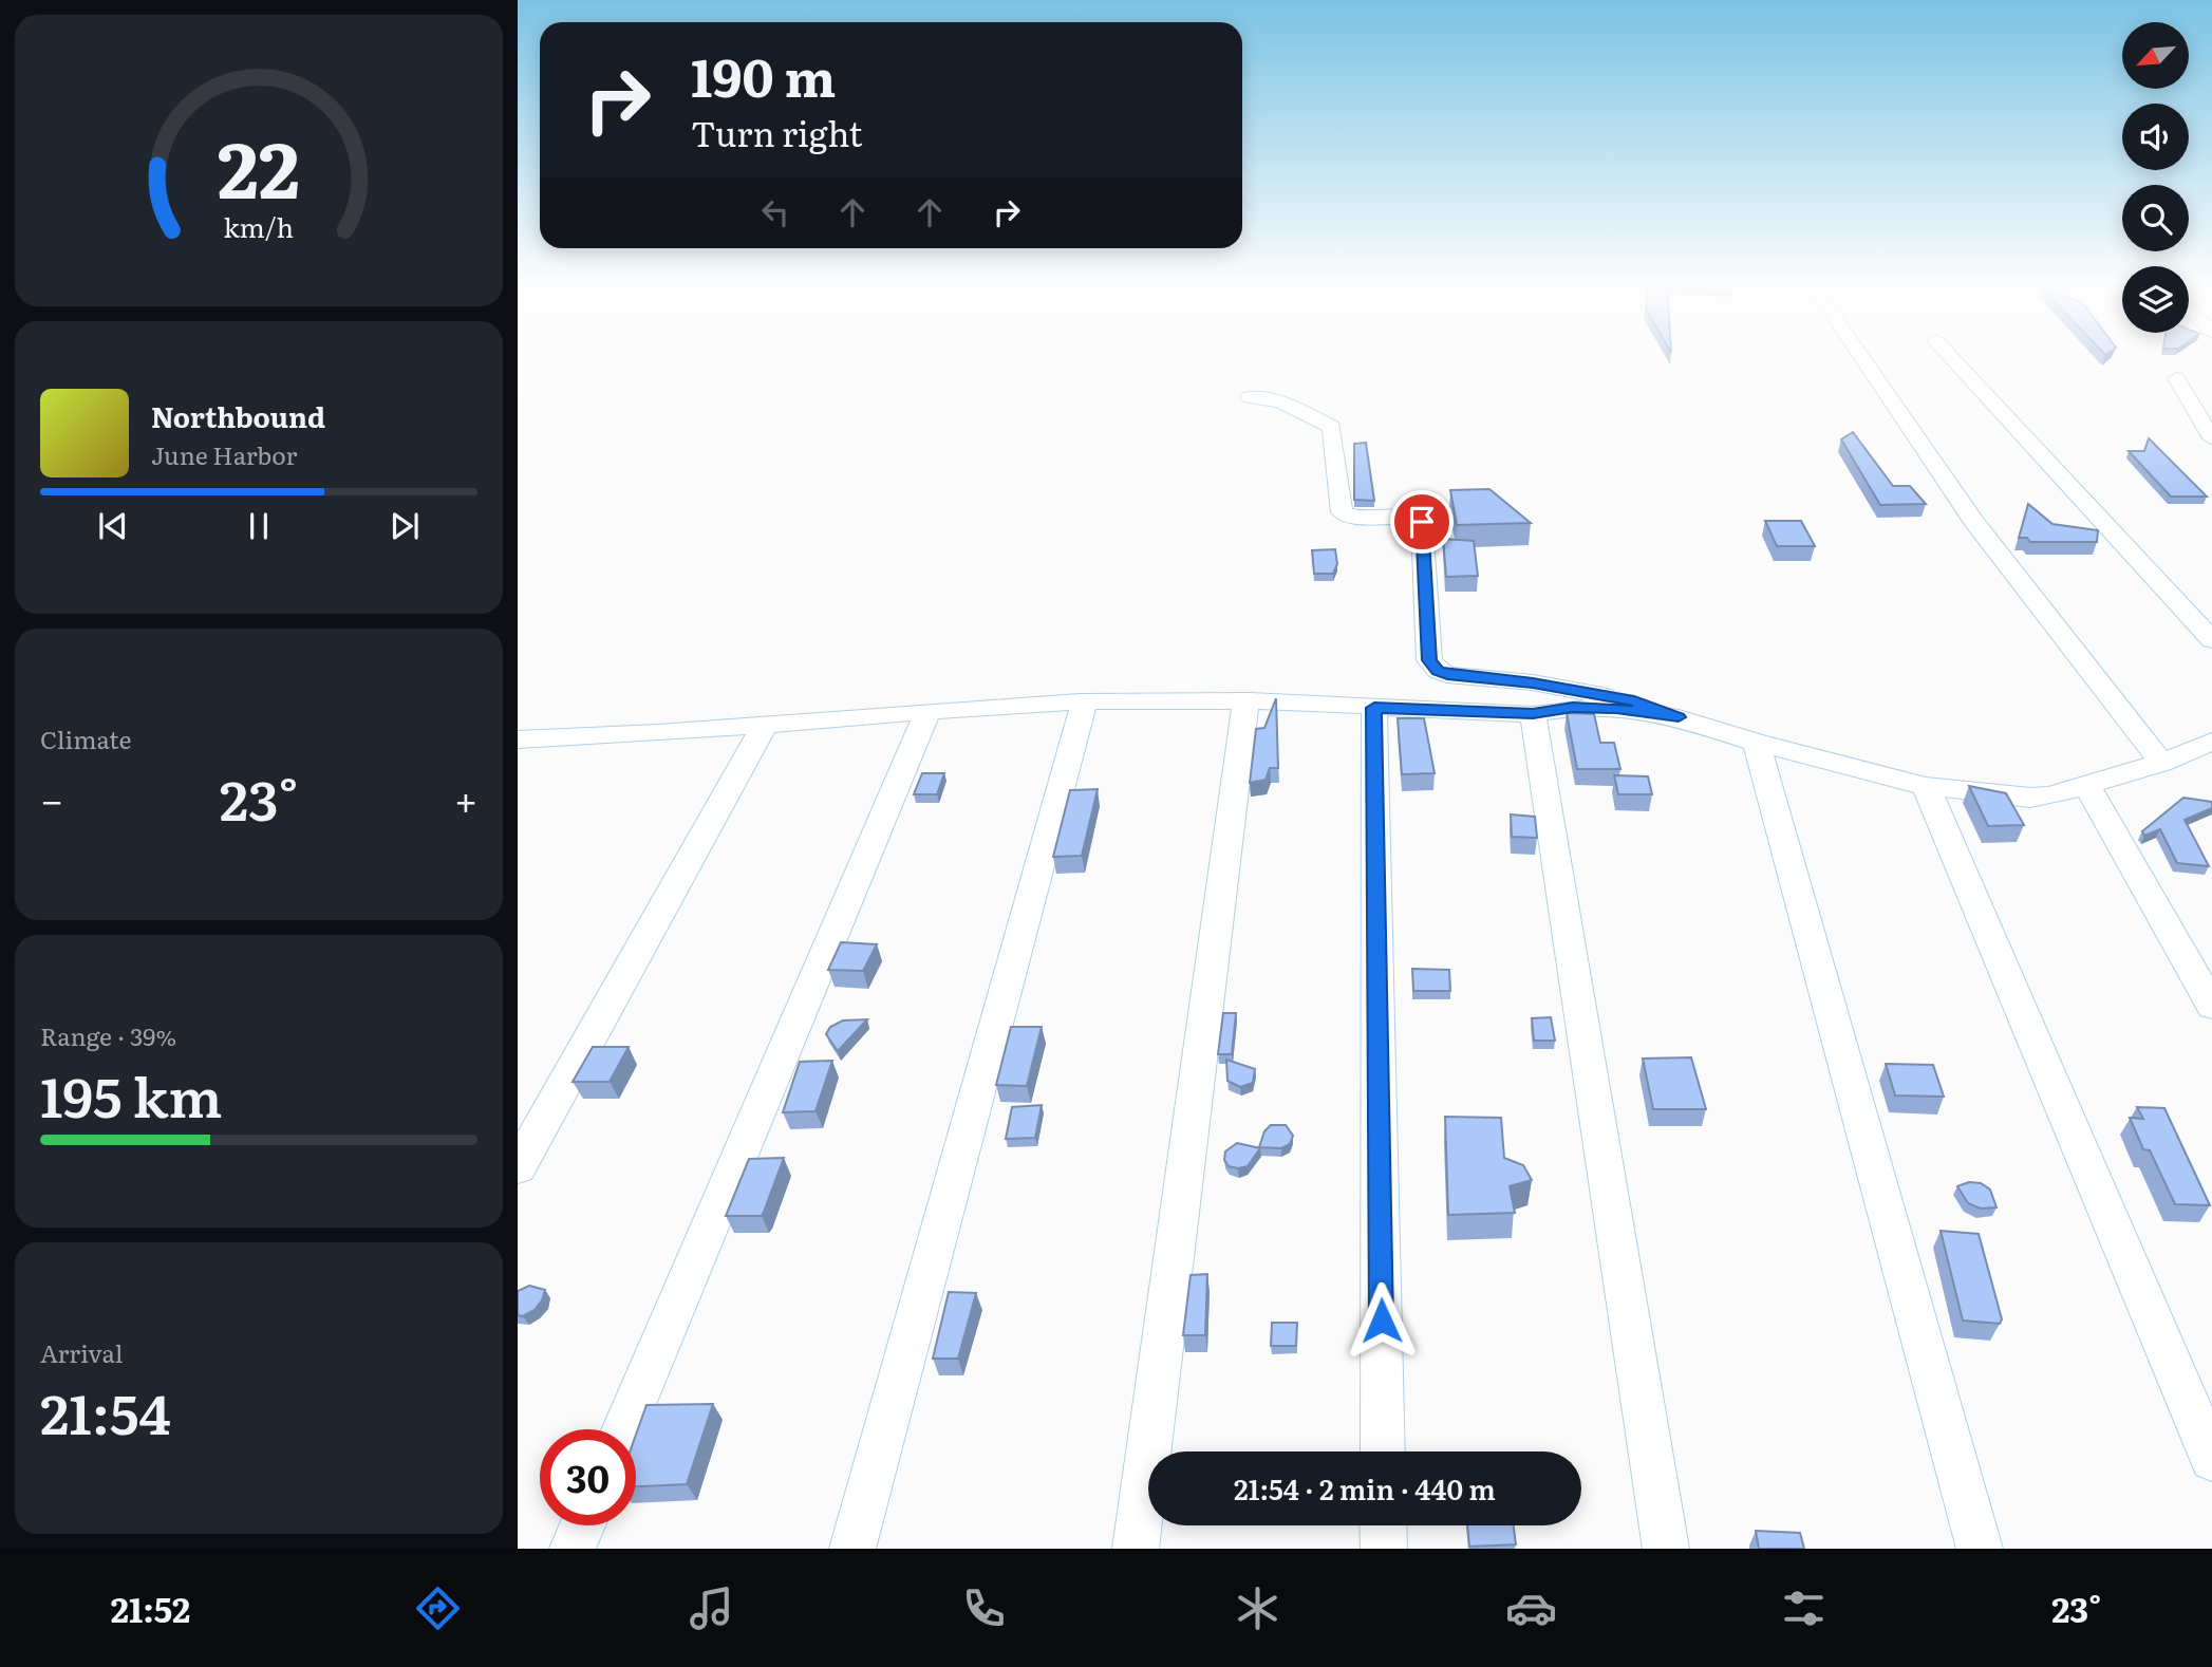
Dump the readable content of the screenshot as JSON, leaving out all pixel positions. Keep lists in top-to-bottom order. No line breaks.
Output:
{"north":"bottom left","page":{"turn":["190 m","Turn right"],"song":["Northbound","June Harbor"],"tile":["Climate",["Range · 39%","195 km"],["Arrival","21:54"]],"heat":["−","23°","+"],"limit":"30","trip":"21:54 · 2 min · 440 m","tabs":["21:52","23°"],"gauge":["22","km/h"]}}
